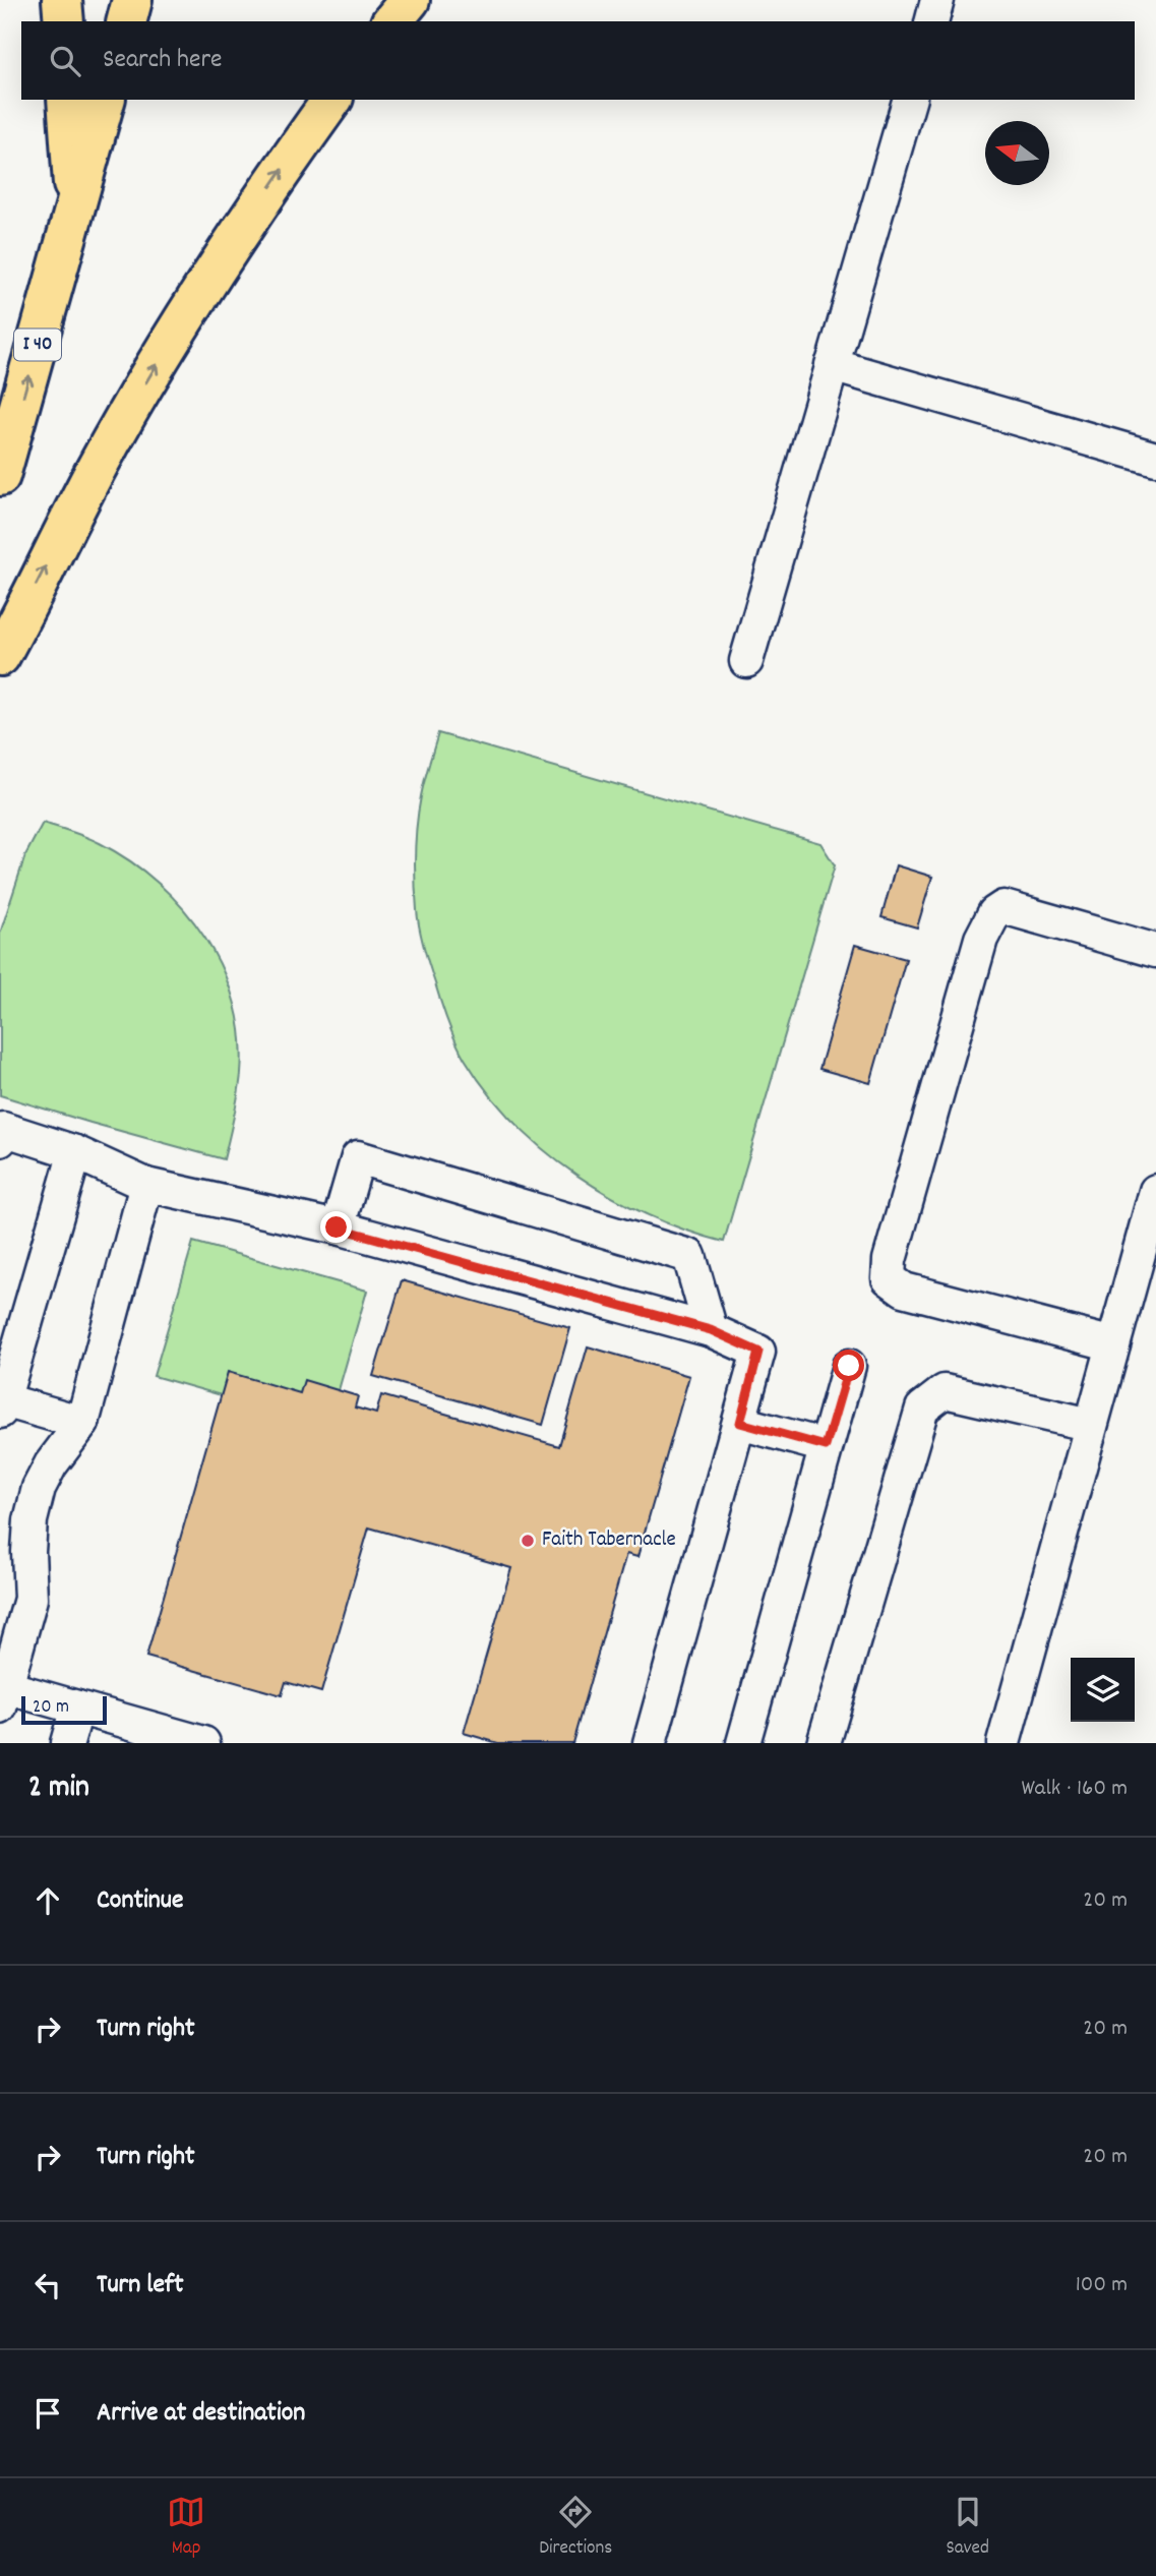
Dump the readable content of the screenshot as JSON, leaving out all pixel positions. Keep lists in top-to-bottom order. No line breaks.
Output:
{"streets":{"highway":["I 40"]},"places":["Faith Tabernacle"],"scale_bar":"20 m","north":"left","page":{"search":"Search here","scale":"20 m","heading":["2 min","Walk · 160 m"],"list":[["Continue","20 m"],["Turn right","20 m"],["Turn right","20 m"],["Turn left","100 m"],"Arrive at destination"],"nav":["Map","Directions","Saved"]}}
